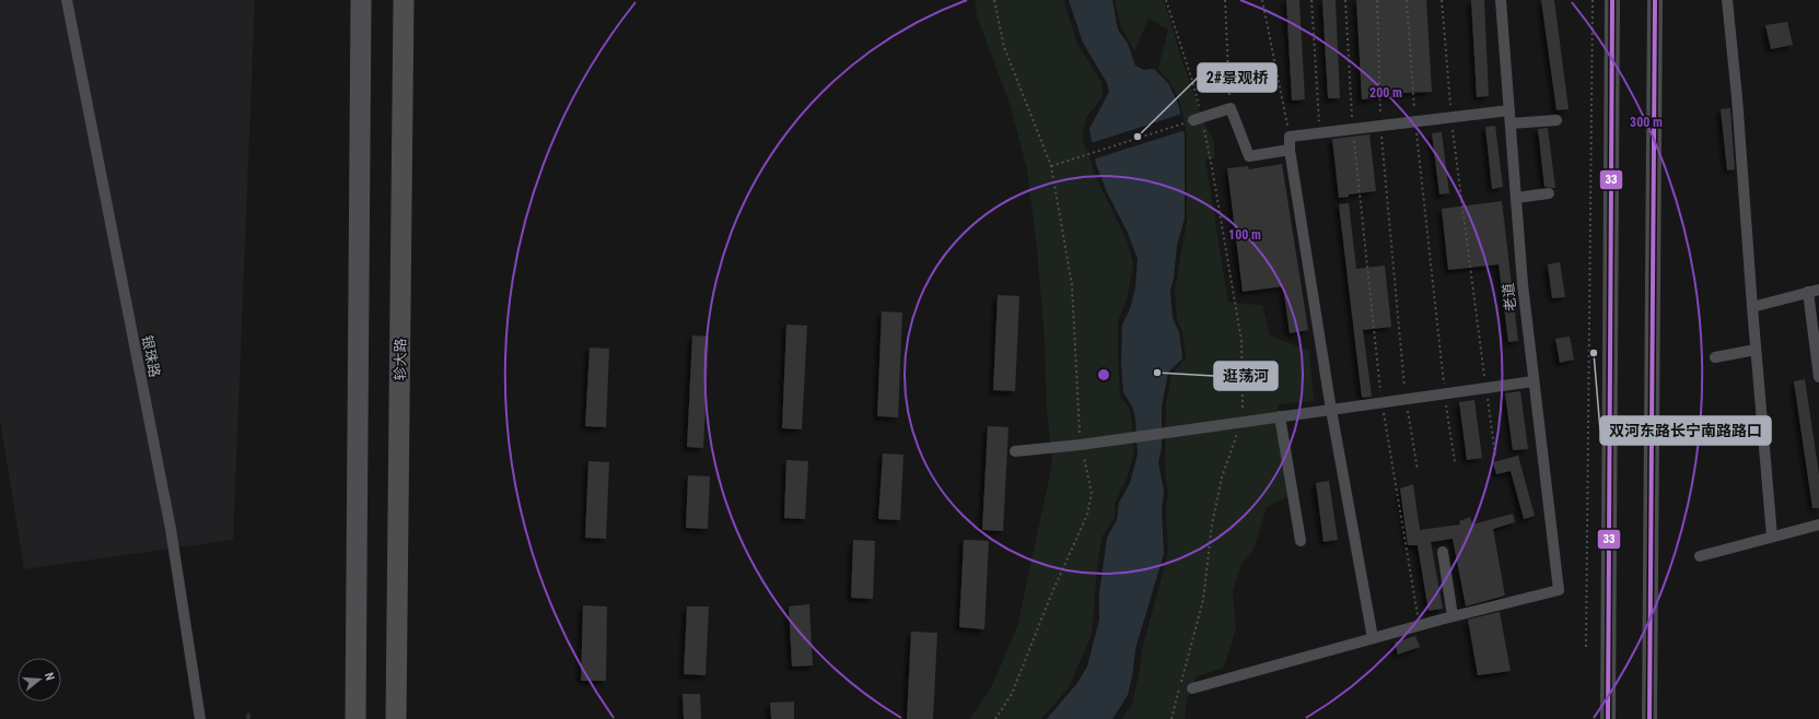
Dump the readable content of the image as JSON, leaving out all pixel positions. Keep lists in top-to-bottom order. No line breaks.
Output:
{"streets":{"highway":["轸大路"],"street":["老道","银珠路"]},"places":["2#景观桥","双河东路长宁南路路口","逛荡河"],"lines":["transit line 33"],"north":"right","rings":["200 m","300 m","100 m"]}
